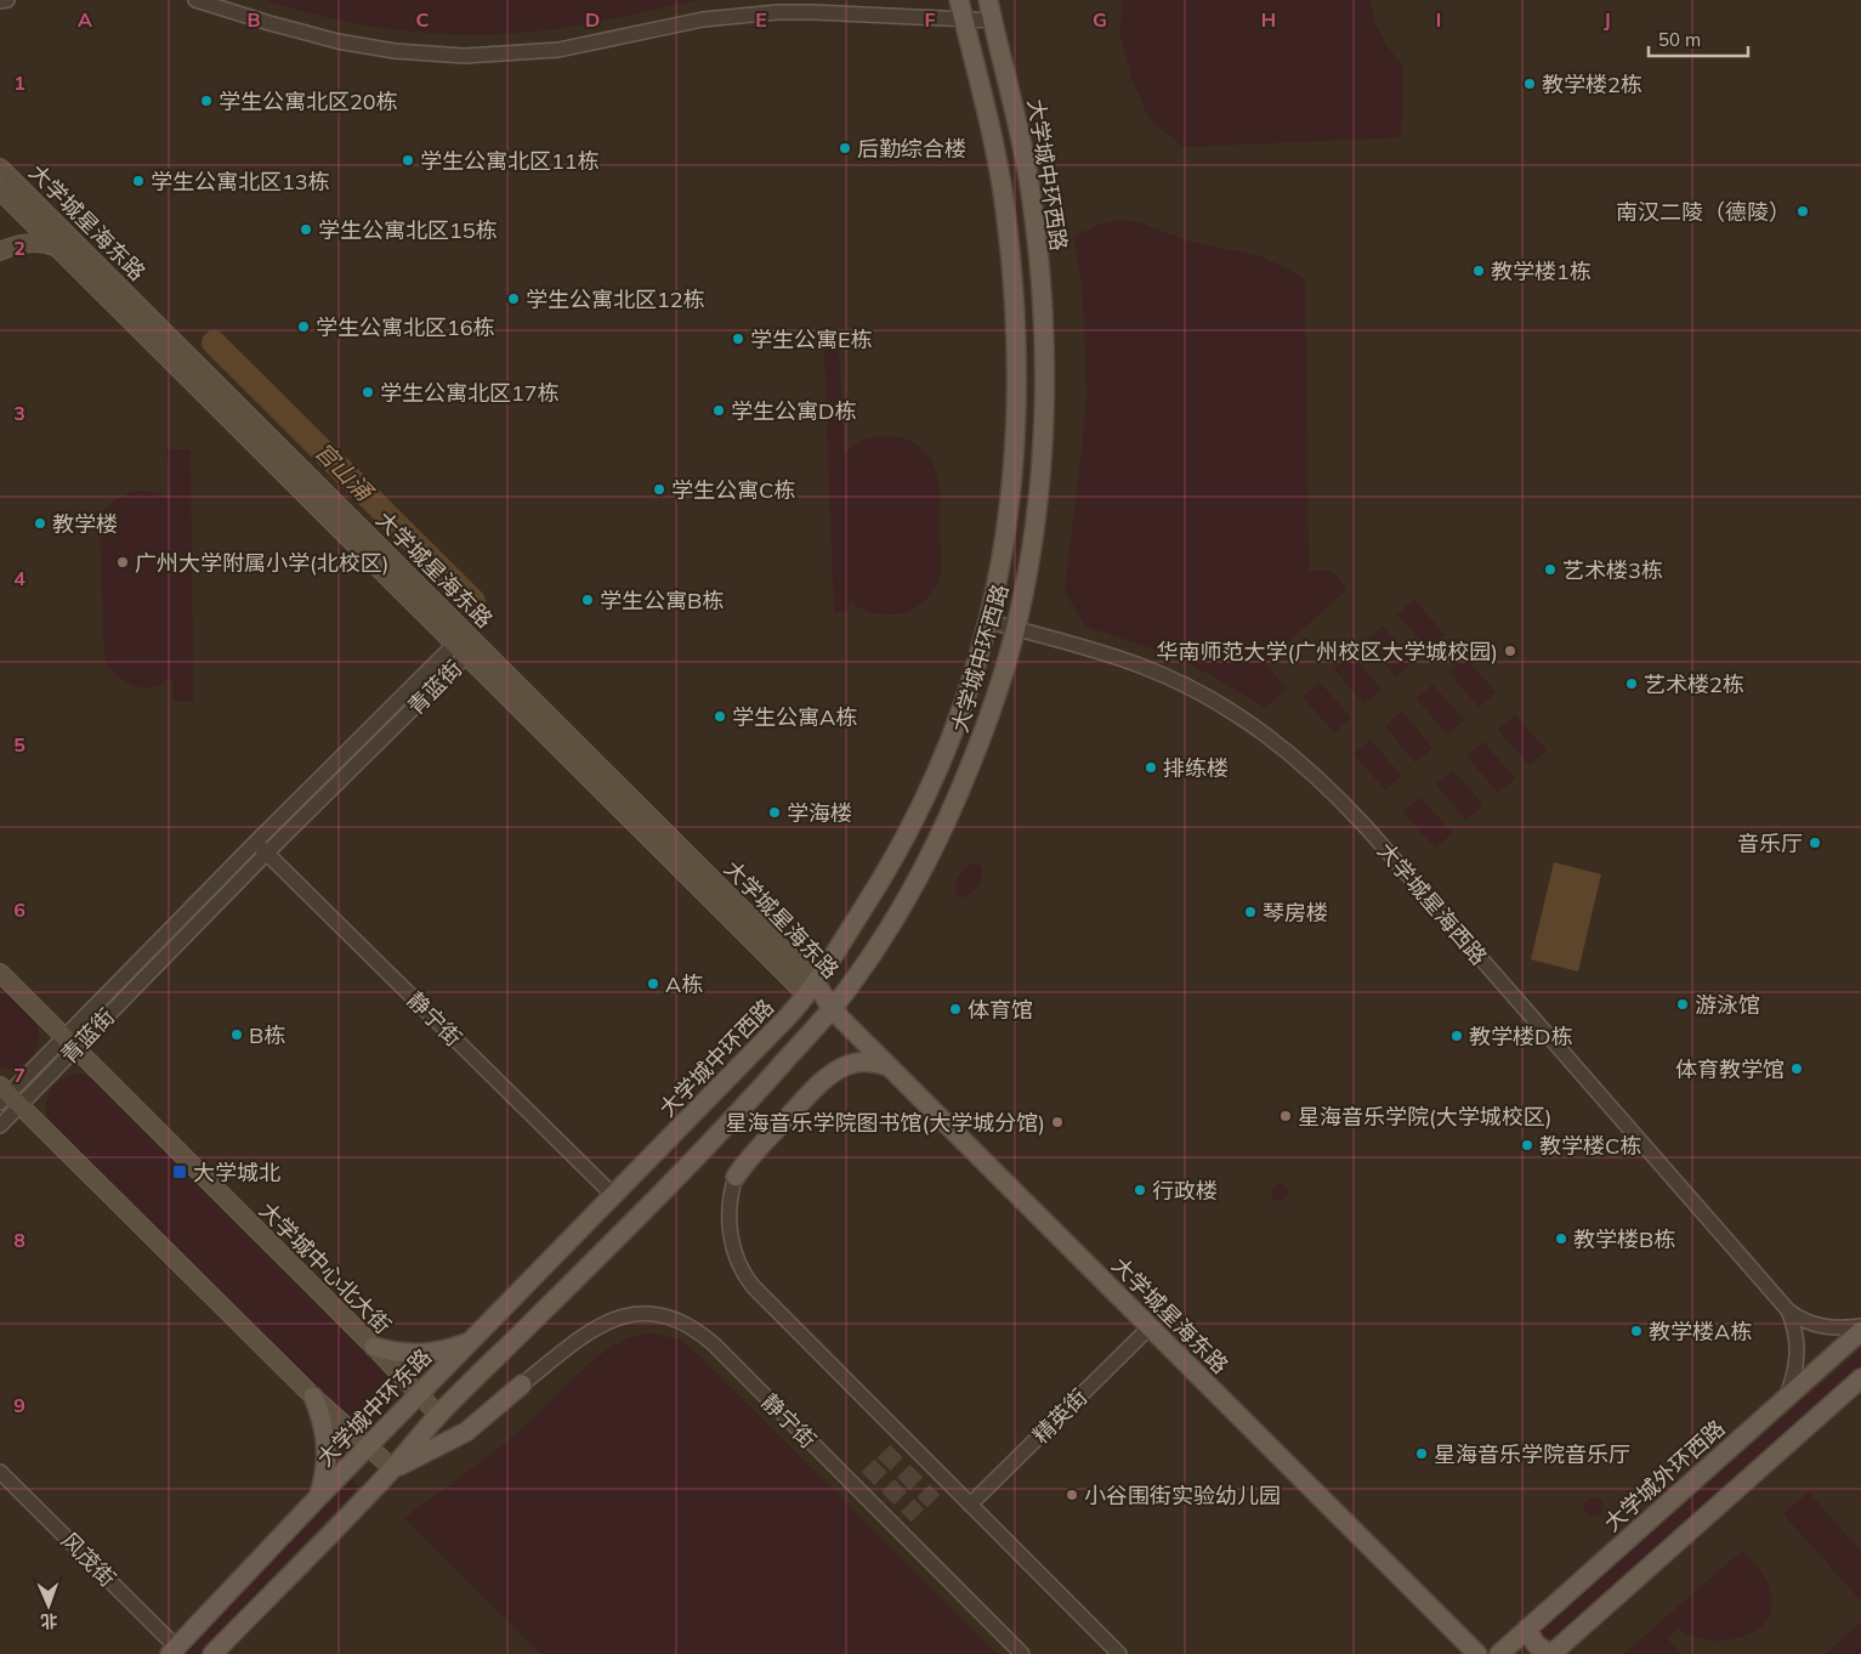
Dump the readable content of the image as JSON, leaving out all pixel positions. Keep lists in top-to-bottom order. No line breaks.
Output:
{"streets":{"main road":["大学城中环西路","大学城星海东路","大学城中心北大街","大学城中环东路","大学城外环西路"],"street":["青蓝街","大学城星海西路","静宁街","精英街","风茂街"]},"crossings":[["大学城中环西路","大学城星海东路"],["大学城中环西路","大学城星海西路"],["大学城中环西路","静宁街"],["大学城中环西路","大学城中心北大街"],["大学城中环西路","大学城中环东路"],["大学城星海东路","青蓝街"],["大学城星海东路","精英街"],["青蓝街","静宁街"],["青蓝街","大学城中心北大街"],["大学城星海西路","大学城外环西路"],["静宁街","大学城中环东路"],["大学城中心北大街","大学城中环东路"],["大学城中环东路","风茂街"]],"water":["官山涌"],"places":{"other":["教学楼2栋","学生公寓北区20栋","后勤综合楼","学生公寓北区11栋","学生公寓北区13栋","南汉二陵（德陵）","学生公寓北区15栋","教学楼1栋","学生公寓北区12栋","学生公寓北区16栋","学生公寓E栋","学生公寓北区17栋","学生公寓D栋","学生公寓C栋","教学楼","广州大学附属小学(北校区)","艺术楼3栋","学生公寓B栋","华南师范大学(广州校区大学城校园)","艺术楼2栋","学生公寓A栋","排练楼","学海楼","音乐厅","琴房楼","A栋","游泳馆","体育馆","B栋","教学楼D栋","体育教学馆","星海音乐学院(大学城校区)","星海音乐学院图书馆(大学城分馆)","教学楼C栋","行政楼","教学楼B栋","教学楼A栋","星海音乐学院音乐厅","小谷围街实验幼儿园"],"transit":["大学城北"]},"scale_bar":"50 m","north":"bottom","grid":{"columns":["A","B","C","D","E","F","G","H","I","J"],"rows":["1","2","3","4","5","6","7","8","9"]}}
